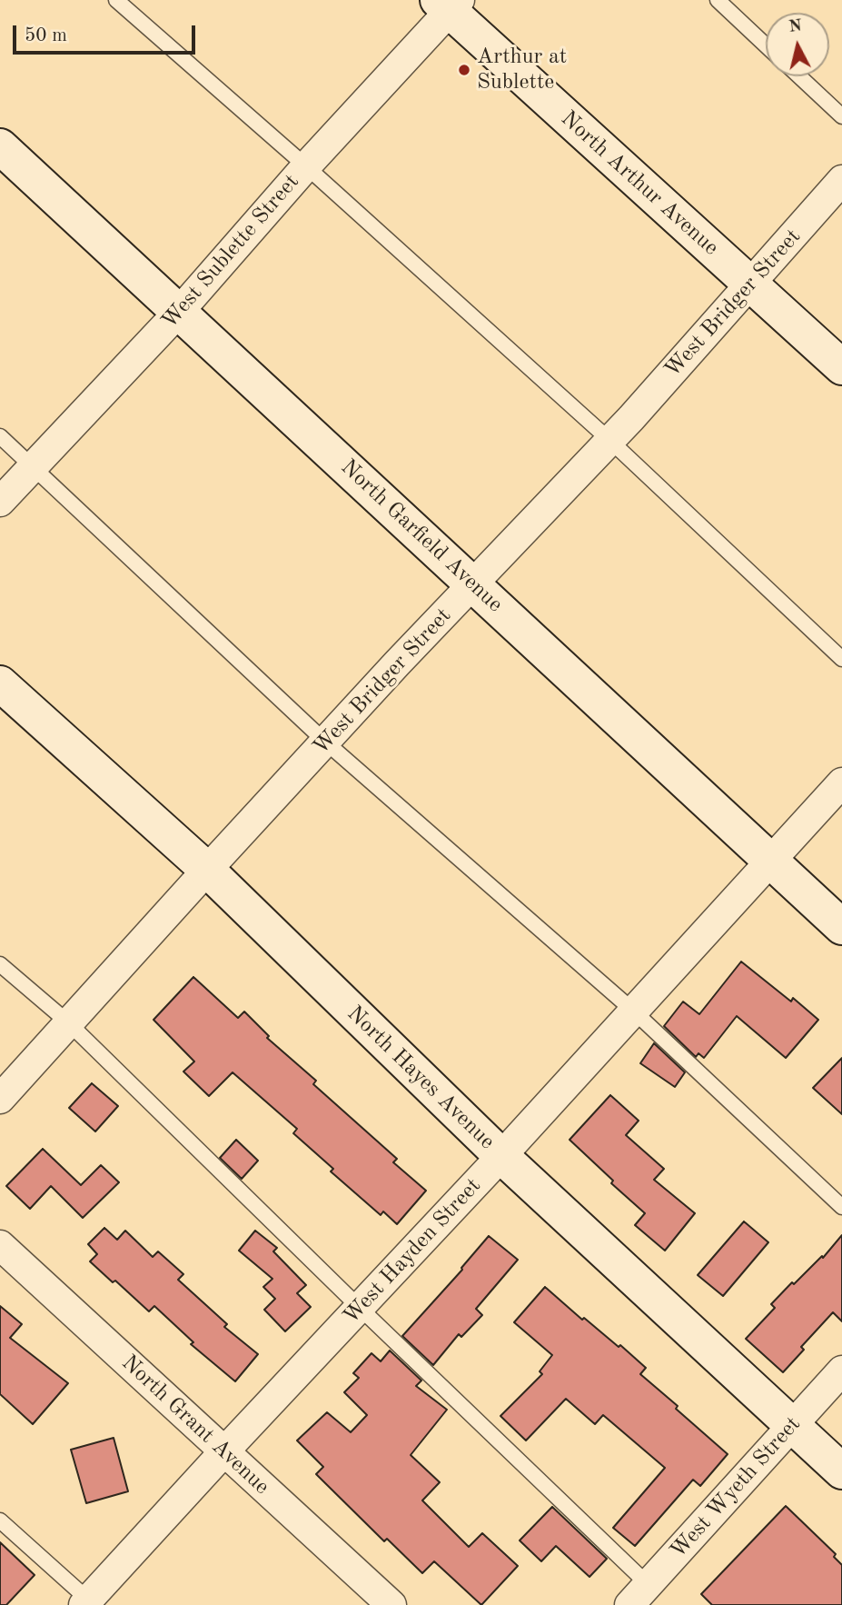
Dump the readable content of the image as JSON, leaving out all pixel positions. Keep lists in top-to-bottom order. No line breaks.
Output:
{"streets":{"street":["North Arthur Avenue","West Sublette Street","West Bridger Street","North Garfield Avenue","North Hayes Avenue","West Hayden Street","North Grant Avenue","West Wyeth Street"]},"crossings":[["North Arthur Avenue","West Sublette Street"],["North Arthur Avenue","West Bridger Street"],["West Sublette Street","North Garfield Avenue"],["West Bridger Street","North Garfield Avenue"],["West Bridger Street","North Hayes Avenue"],["North Garfield Avenue","West Hayden Street"],["North Hayes Avenue","West Hayden Street"],["North Hayes Avenue","West Wyeth Street"],["West Hayden Street","North Grant Avenue"]],"places":["Arthur at Sublette"],"scale_bar":"50 m","north":"top"}
